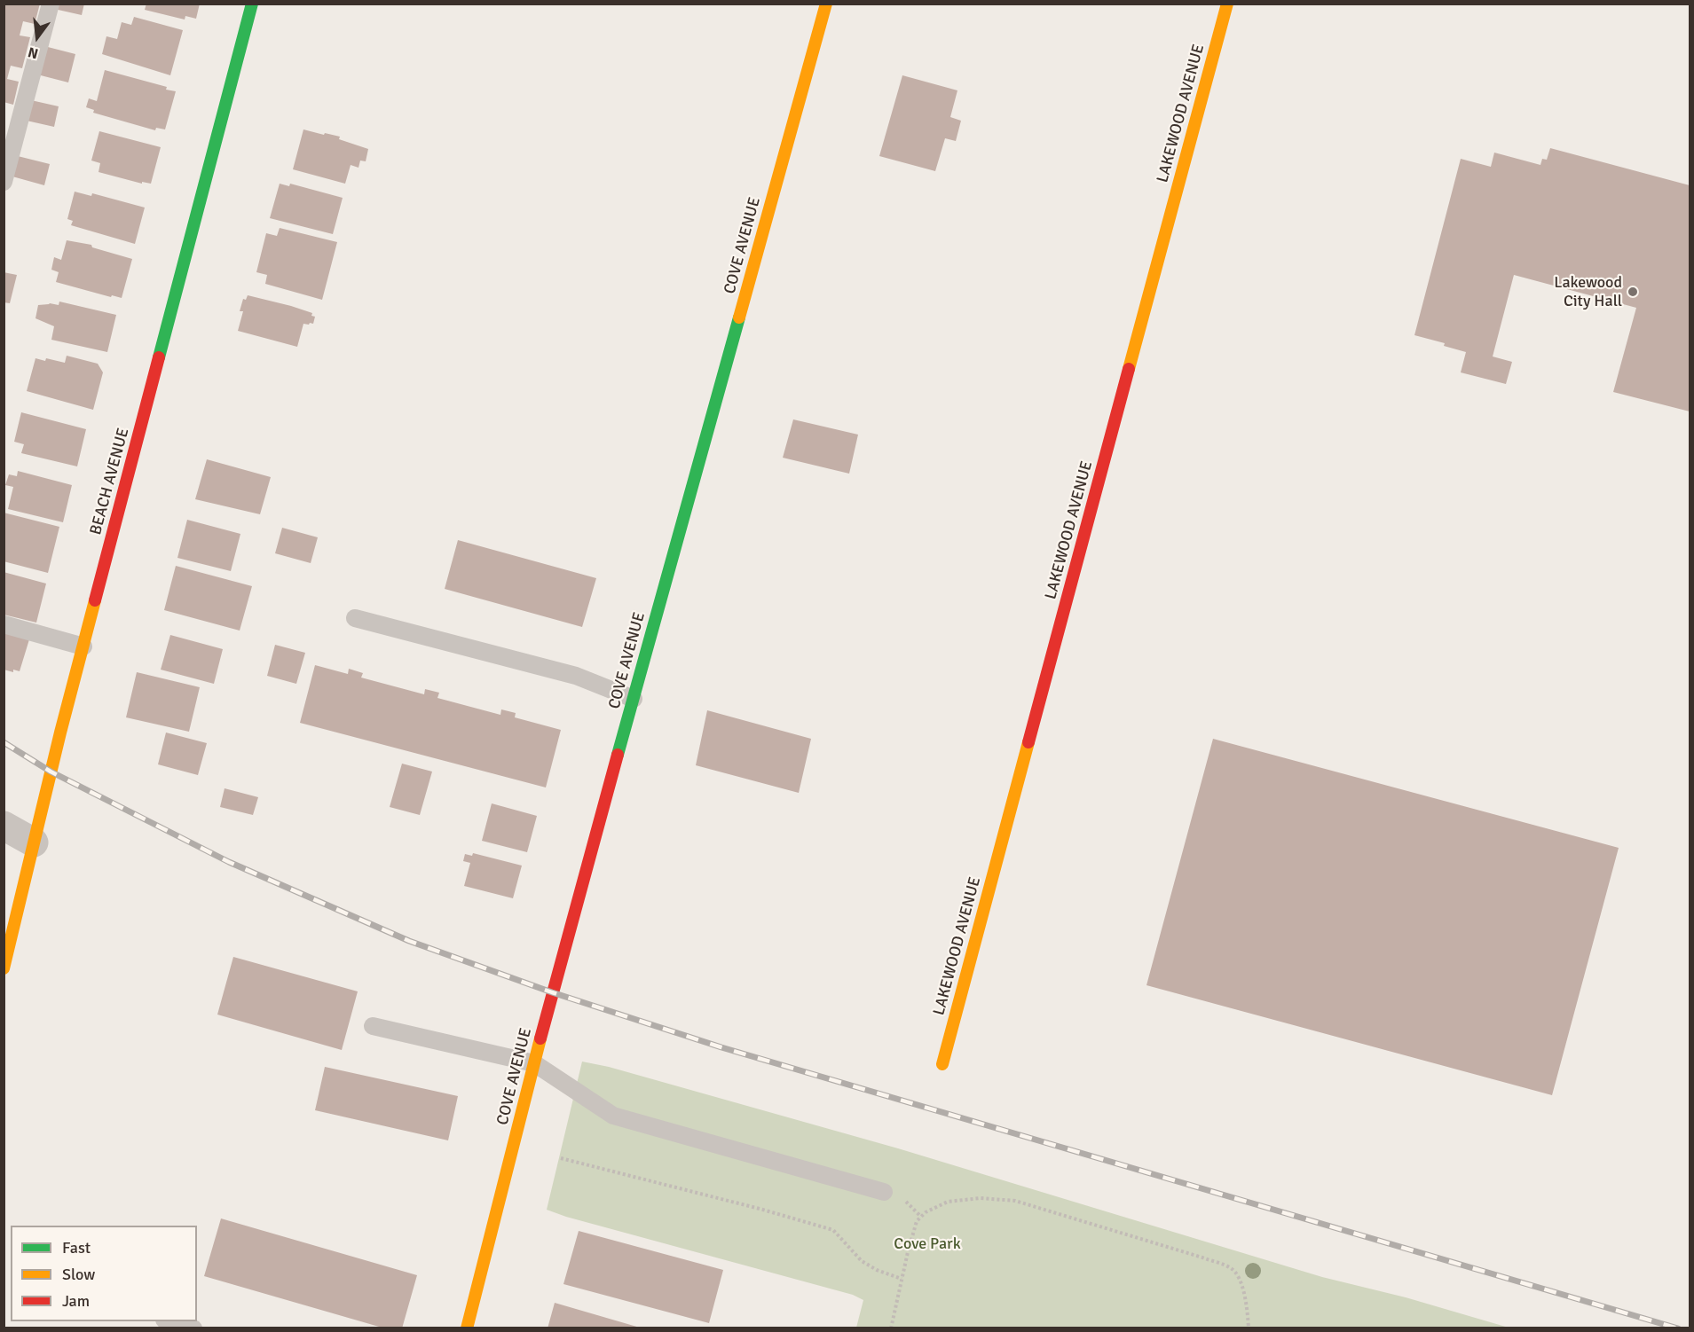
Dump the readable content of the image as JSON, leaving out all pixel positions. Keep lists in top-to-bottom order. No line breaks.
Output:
{"streets":{"street":["LAKEWOOD AVENUE","COVE AVENUE","BEACH AVENUE"]},"parks":["Cove Park"],"places":["Lakewood City Hall"],"legend":["Fast","Slow","Jam"],"north":"bottom"}
